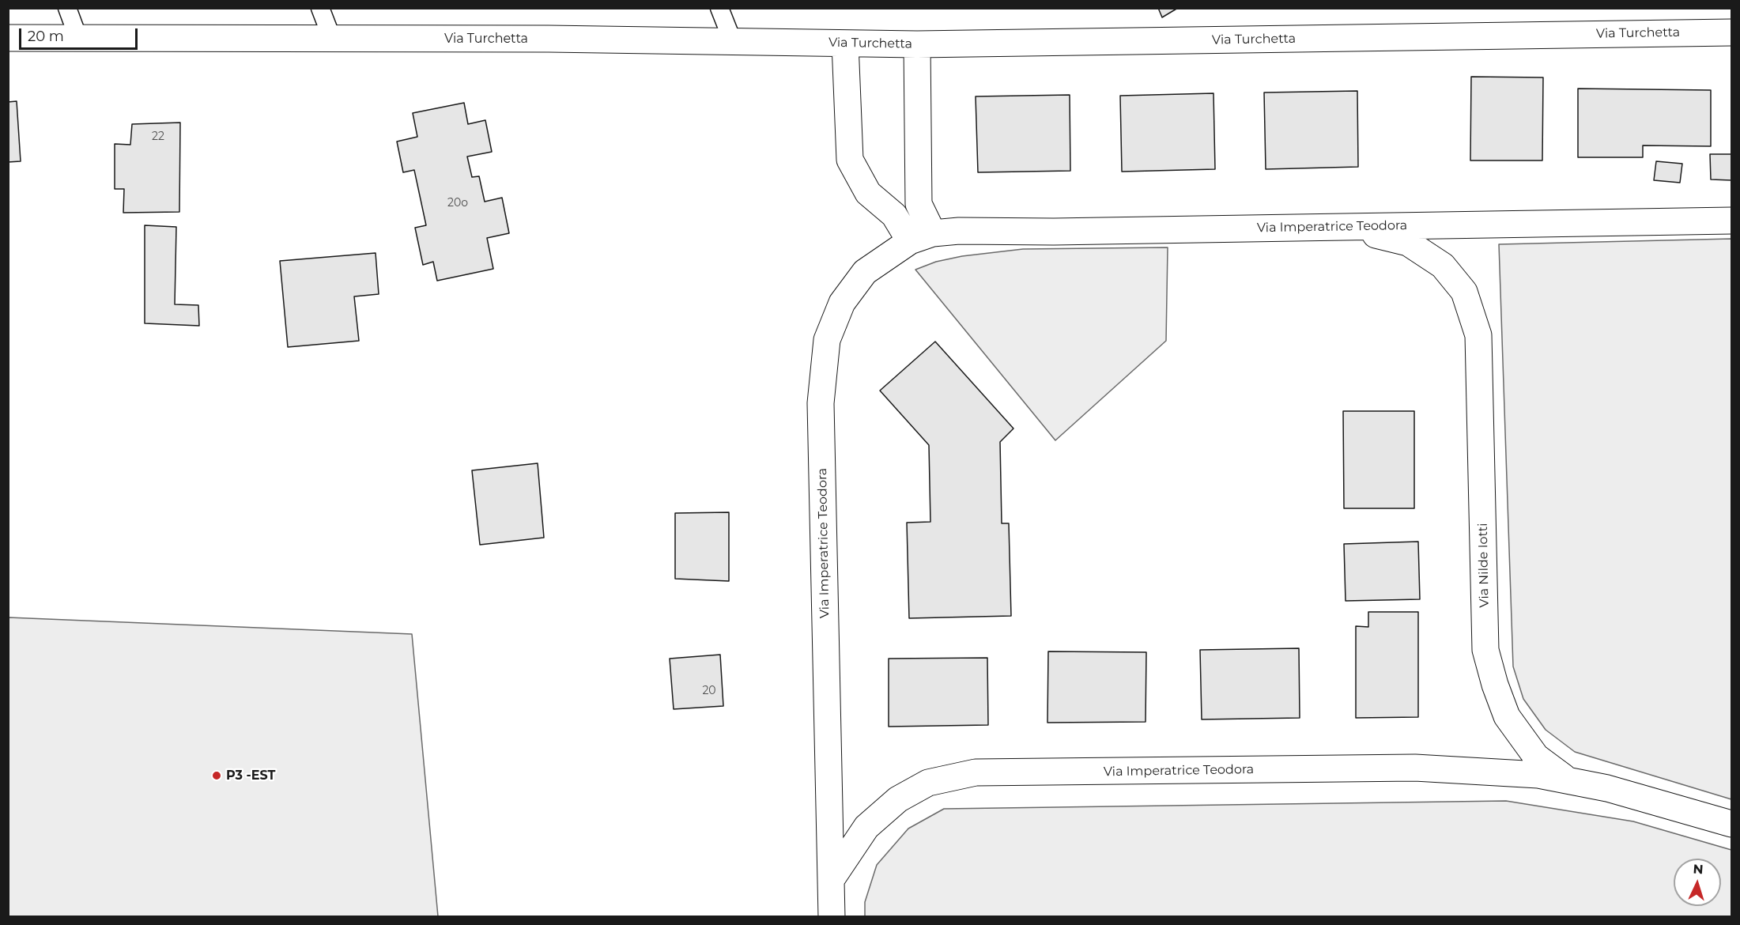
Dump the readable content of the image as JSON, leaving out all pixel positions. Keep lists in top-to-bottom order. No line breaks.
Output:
{"streets":{"street":["Via Turchetta","Via Imperatrice Teodora","Via Nilde Iotti"]},"crossings":[["Via Imperatrice Teodora","Via Nilde Iotti"]],"places":["P3 -EST"],"house_numbers":["22","20o","20"],"scale_bar":"20 m","north":"top"}
